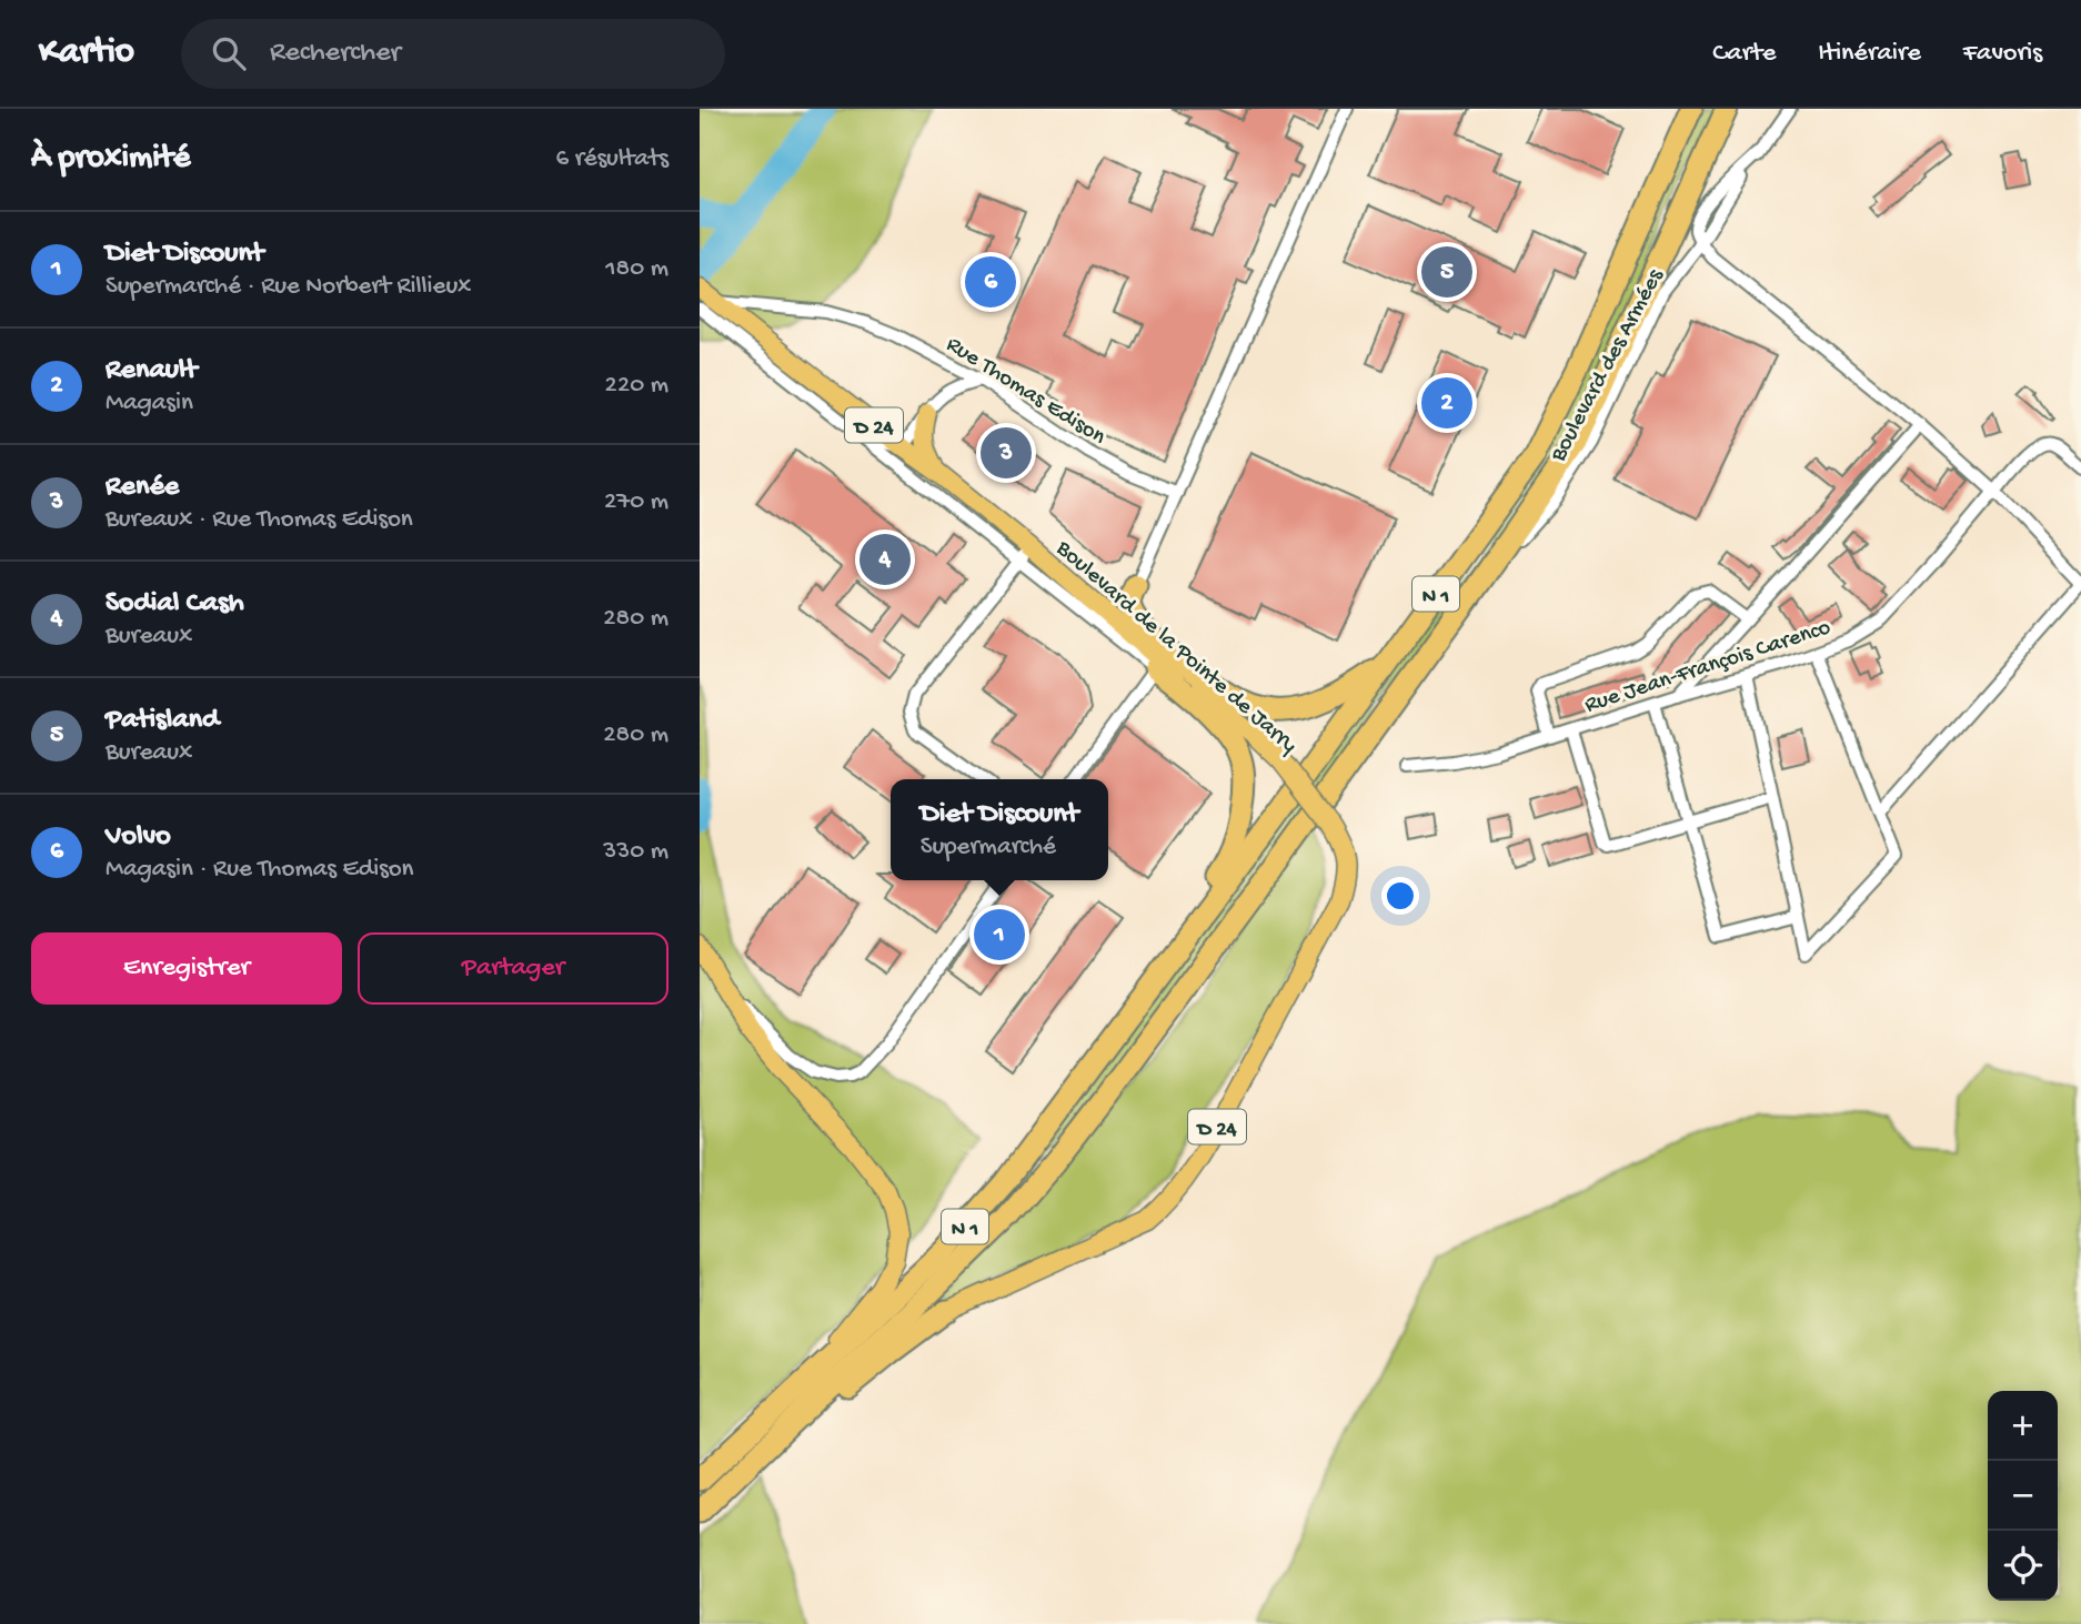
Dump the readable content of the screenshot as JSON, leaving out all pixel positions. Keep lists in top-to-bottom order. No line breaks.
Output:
{"streets":{"highway":["N 1"],"main road":["D 24","Boulevard de la Pointe de Jarry"],"street":["Boulevard des Armées","Rue Thomas Edison","Rue Jean-François Carenco"]},"crossings":[["Boulevard des Armées","N 1"],["Rue Thomas Edison","Boulevard de la Pointe de Jarry"],["N 1","Boulevard de la Pointe de Jarry"]],"page":{"header":"Kartio","search":"Rechercher","nav":["Carte","Itinéraire","Favoris"],"heading":["À proximité","6 résultats"],"list":[{"mark":"1","name":"Diet Discount","note":"Supermarché · Rue Norbert Rillieux","value":"180 m"},{"mark":"2","name":"Renault","note":"Magasin","value":"220 m"},{"mark":"3","name":"Renée","note":"Bureaux · Rue Thomas Edison","value":"270 m"},{"mark":"4","name":"Sodial Cash","note":"Bureaux","value":"280 m"},{"mark":"5","name":"Patisland","note":"Bureaux","value":"280 m"},{"mark":"6","name":"Volvo","note":"Magasin · Rue Thomas Edison","value":"330 m"}],"pins":["5","6","2","3","4","1"],"popup":["Diet Discount","Supermarché"],"buttons":["Enregistrer","Partager"],"map_buttons":["+","−"]}}
